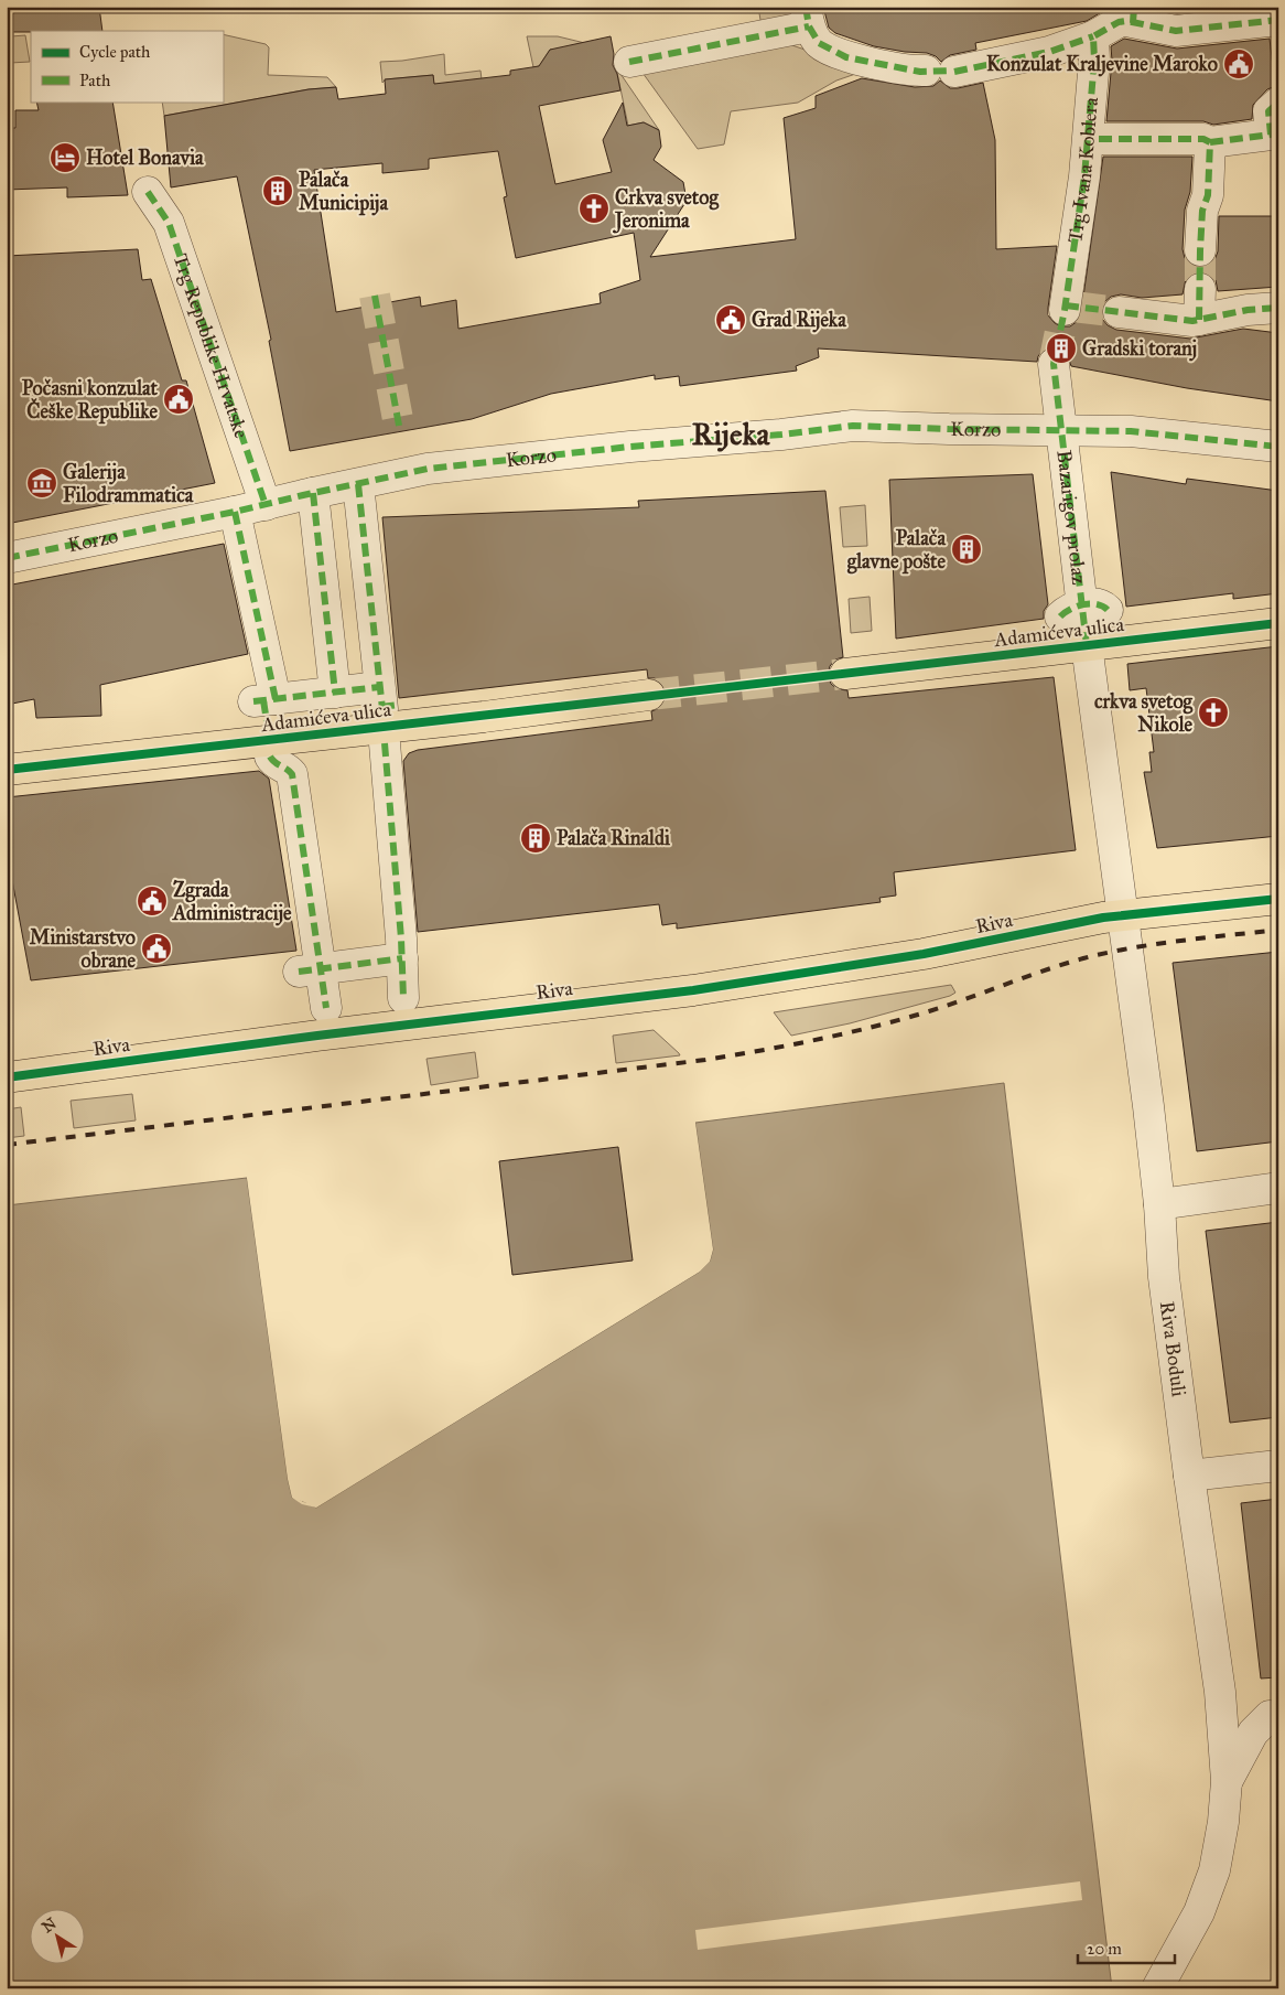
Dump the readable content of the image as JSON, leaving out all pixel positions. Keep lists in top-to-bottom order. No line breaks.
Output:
{"streets":{"main road":["Adamićeva ulica","Riva"],"street":["Trg Ivana Koblera","Trg Republike Hrvatske","Korzo","Bazarigov prolaz","Riva Boduli"]},"crossings":[["Trg Republike Hrvatske","Korzo"],["Korzo","Bazarigov prolaz"],["Bazarigov prolaz","Adamićeva ulica"],["Bazarigov prolaz","Riva"],["Bazarigov prolaz","Riva Boduli"],["Riva","Riva Boduli"]],"districts":["Rijeka"],"places":{"public building":["Konzulat Kraljevine Maroko","Grad Rijeka","Počasni konzulat Češke Republike","Zgrada Administracije","Ministarstvo obrane"],"hotel":["Hotel Bonavia"],"building":["Palača Municipija","Gradski toranj","Palača glavne pošte","Palača Rinaldi"],"church":["Crkva svetog Jeronima","crkva svetog Nikole"],"museum":["Galerija Filodrammatica"]},"legend":["Cycle path","Path"],"scale_bar":"20 m","north":"top left"}
